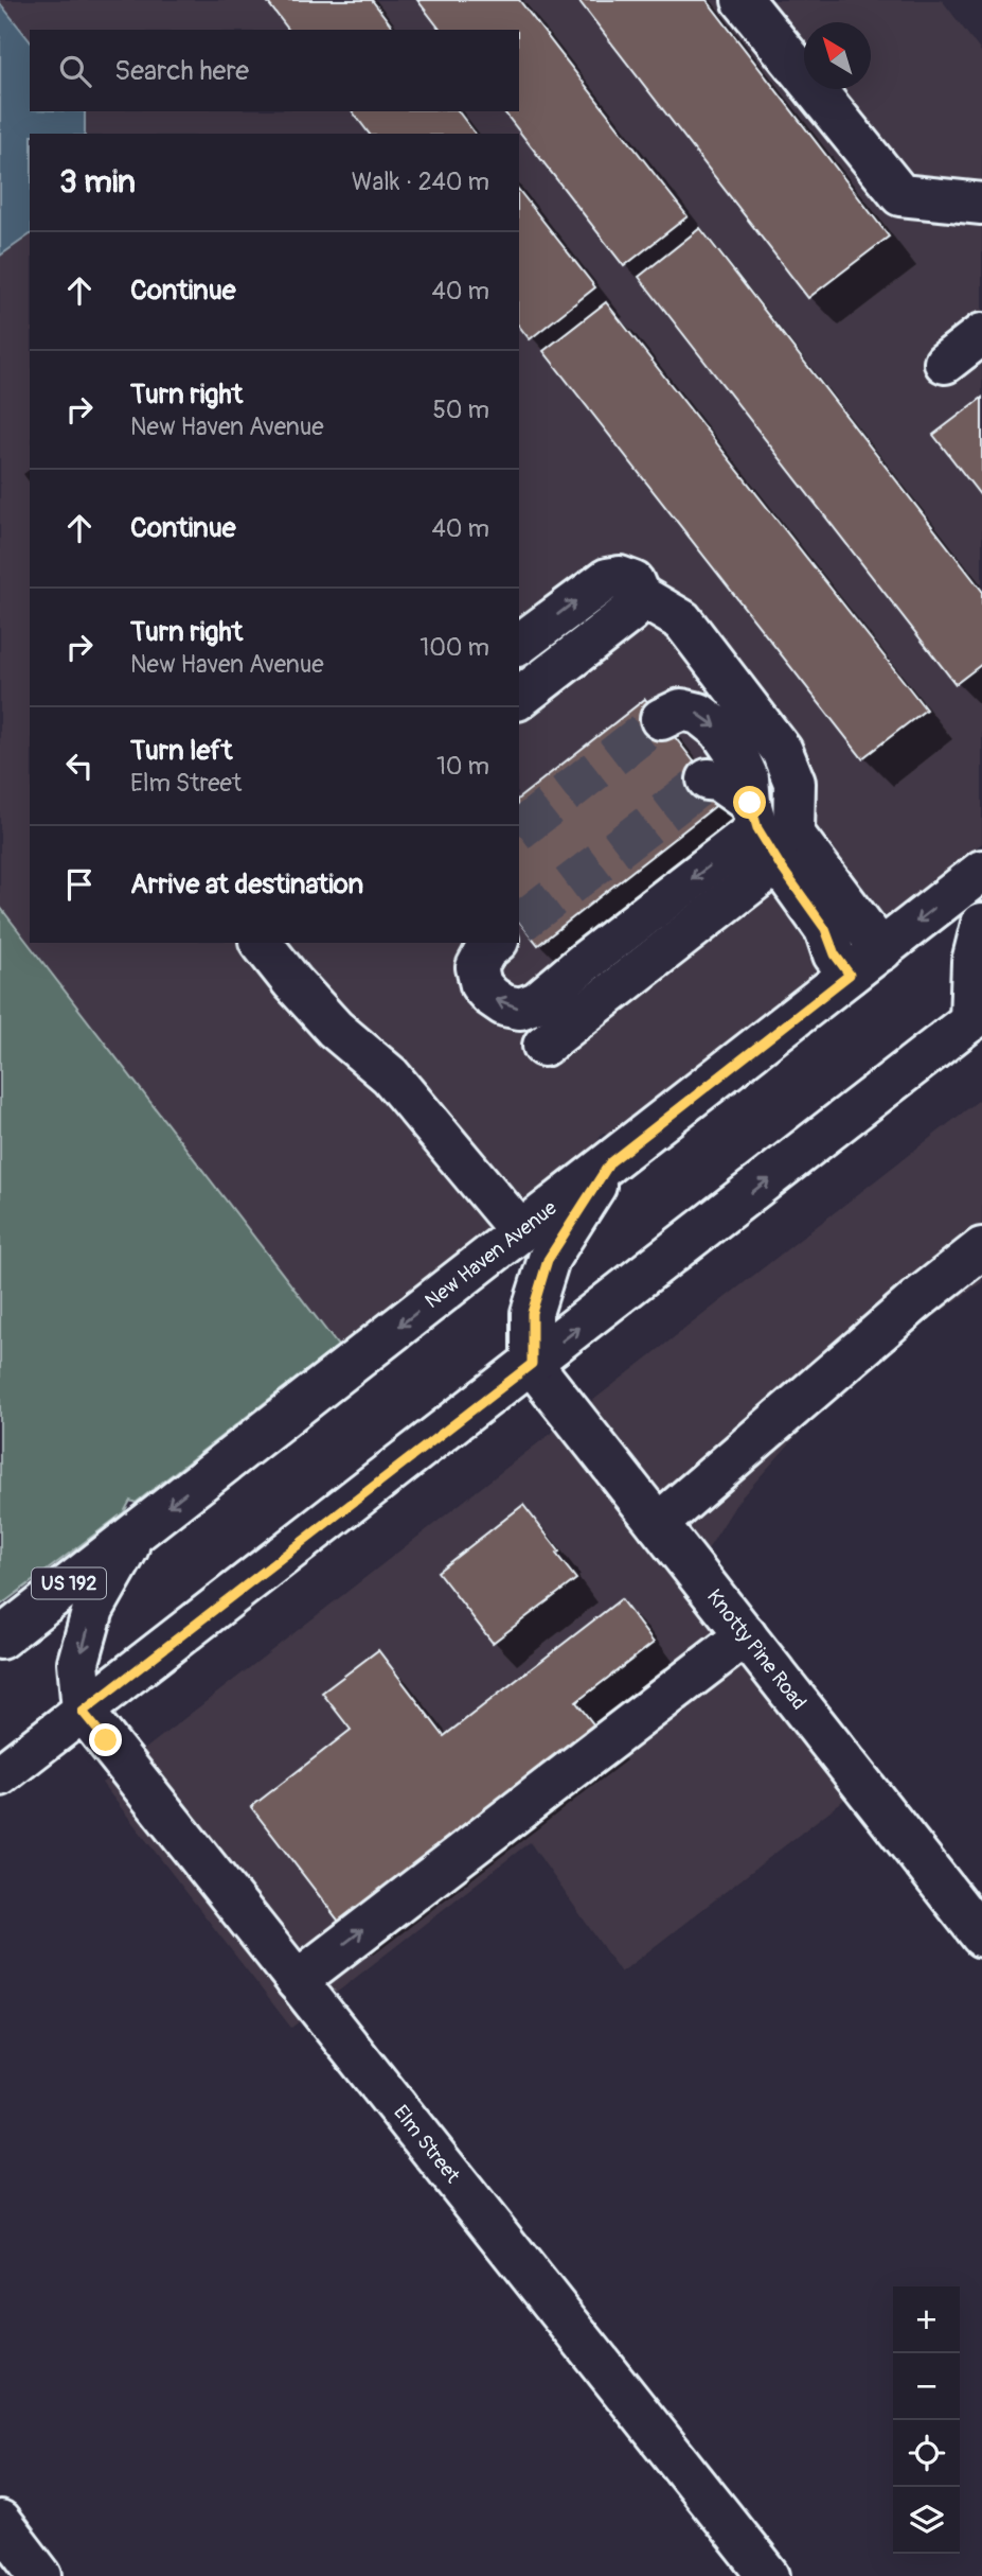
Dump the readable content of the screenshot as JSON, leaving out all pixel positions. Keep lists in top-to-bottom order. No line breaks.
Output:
{"streets":{"main road":["New Haven Avenue","US 192","Knotty Pine Road","Elm Street"]},"north":"top left","page":{"search":"Search here","heading":["3 min","Walk · 240 m"],"list":[["Continue","40 m"],["Turn right","New Haven Avenue","50 m"],["Continue","40 m"],["Turn right","New Haven Avenue","100 m"],["Turn left","Elm Street","10 m"],"Arrive at destination"],"map_buttons":["+","−"]}}
